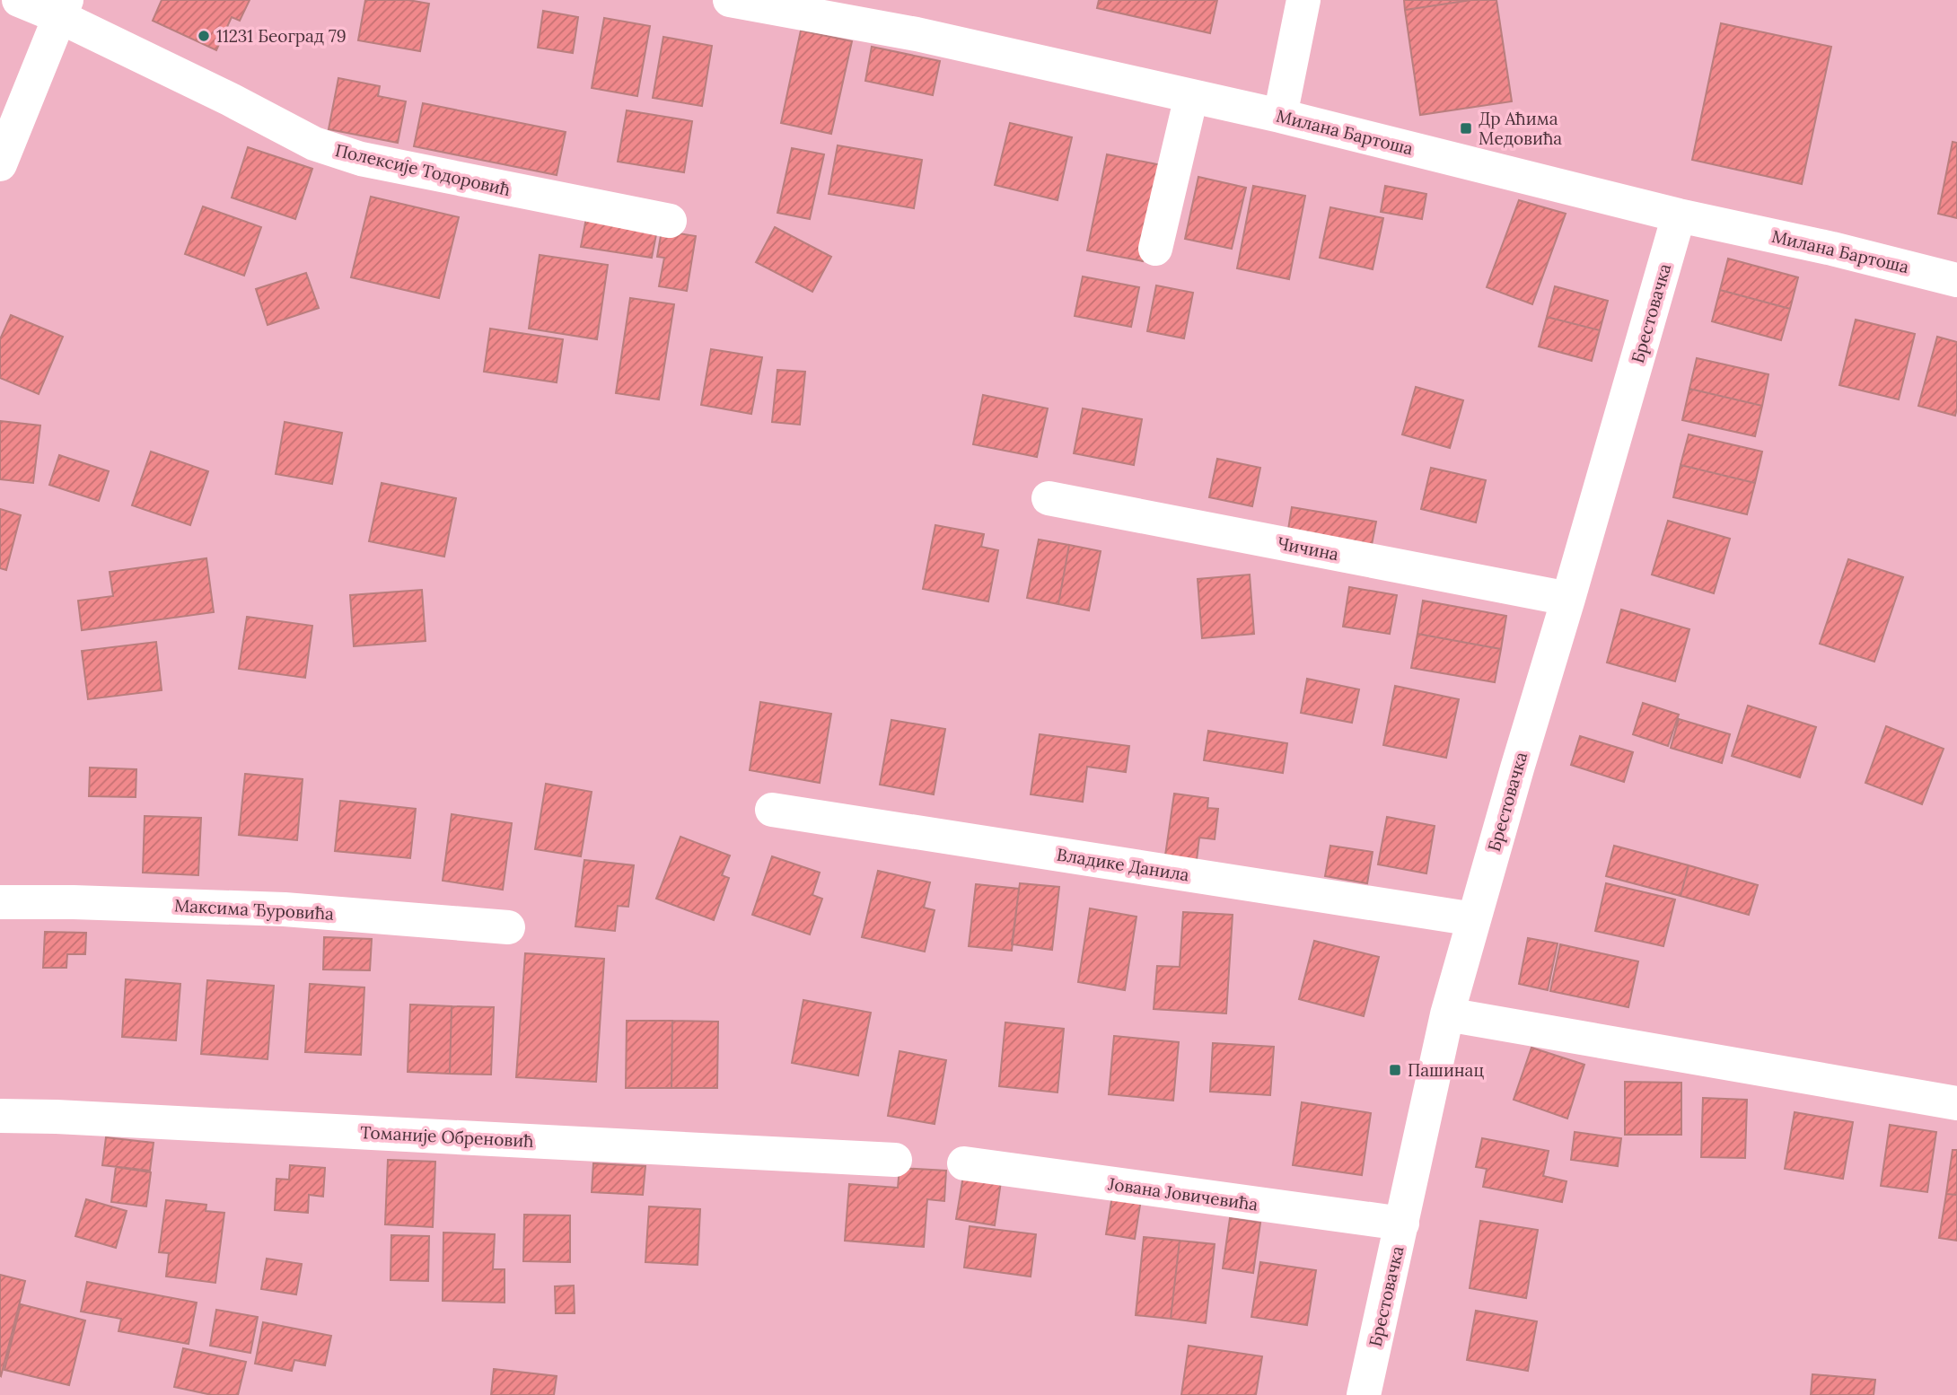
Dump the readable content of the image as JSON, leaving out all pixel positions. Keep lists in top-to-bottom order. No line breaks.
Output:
{"streets":{"street":["Милана Бартоша","Полексије Тодоровић","Брестовачка","Чичина","Владике Данила","Максима Ђуровића","Томаније Обреновић","Јована Јовичевића"]},"crossings":[["Милана Бартоша","Брестовачка"],["Брестовачка","Чичина"],["Брестовачка","Владике Данила"],["Брестовачка","Јована Јовичевића"]],"places":{"other":["11231 Београд 79"],"transit":["Др Аћима Медовића","Пашинац"]}}
